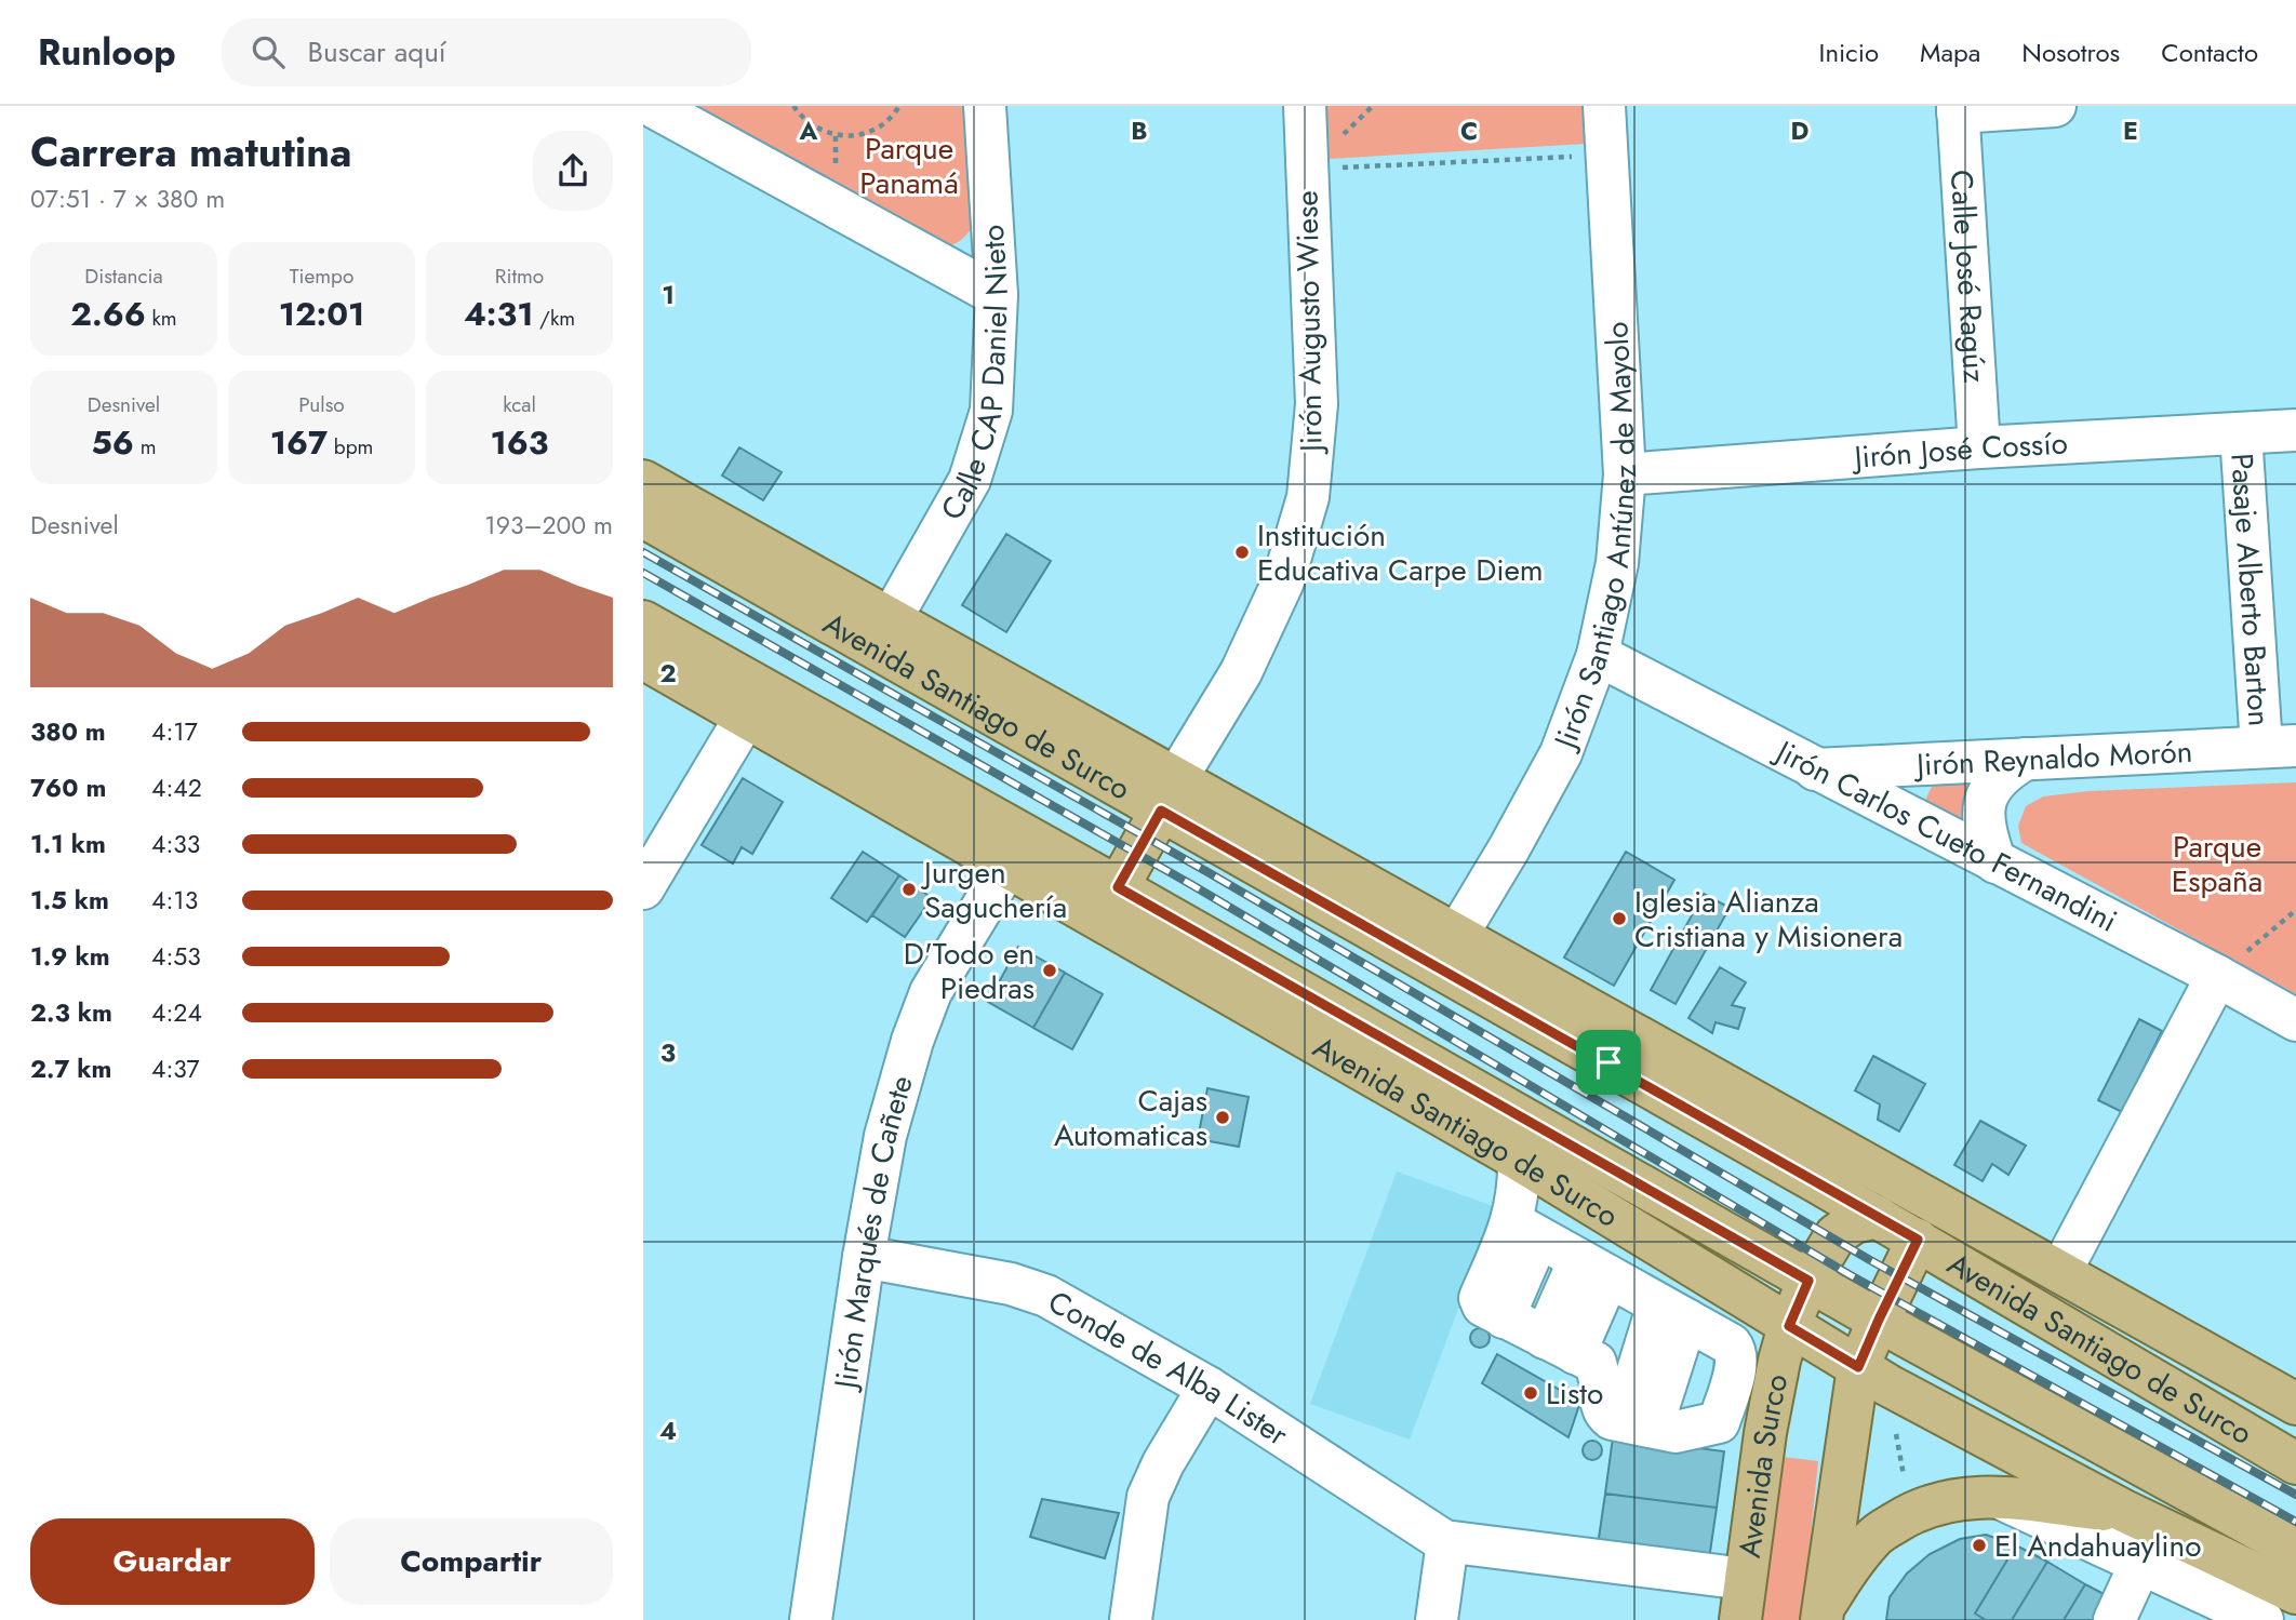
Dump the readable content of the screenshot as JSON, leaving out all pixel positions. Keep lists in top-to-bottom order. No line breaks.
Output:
{"streets":{"main road":["Avenida Santiago de Surco","Avenida Surco"],"street":["Calle José Ragúz","Jirón Augusto Wiese","Calle CAP Daniel Nieto","Jirón José Cossío","Jirón Santiago Antúnez de Mayolo","Pasaje Alberto Barton","Jirón Reynaldo Morón","Jirón Carlos Cueto Fernandini","Jirón Marqués de Cañete","Conde de Alba Lister"]},"crossings":[["Calle José Ragúz","Jirón José Cossío"],["Jirón Augusto Wiese","Avenida Santiago de Surco"],["Calle CAP Daniel Nieto","Avenida Santiago de Surco"],["Jirón José Cossío","Jirón Santiago Antúnez de Mayolo"],["Jirón José Cossío","Pasaje Alberto Barton"],["Jirón Santiago Antúnez de Mayolo","Avenida Santiago de Surco"],["Jirón Santiago Antúnez de Mayolo","Jirón Carlos Cueto Fernandini"],["Pasaje Alberto Barton","Jirón Reynaldo Morón"],["Avenida Santiago de Surco","Jirón Marqués de Cañete"],["Avenida Santiago de Surco","Avenida Surco"],["Jirón Reynaldo Morón","Jirón Carlos Cueto Fernandini"],["Jirón Marqués de Cañete","Conde de Alba Lister"]],"parks":["Parque Panamá","Parque España"],"places":["Institución Educativa Carpe Diem","Jurgen Saguchería","Iglesia Alianza Cristiana y Misionera","D'Todo en Piedras","Cajas Automaticas","Listo","El Andahuaylino"],"page":{"header":"Runloop","search":"Buscar aquí","nav":["Inicio","Mapa","Nosotros","Contacto"],"heading":["Carrera matutina","07:51 · 7 × 380 m"],"stats":[["Distancia","2.66 km"],["Tiempo","12:01"],["Ritmo","4:31 /km"],["Desnivel","56 m"],["Pulso","167 bpm"],["kcal","163"]],"chart":["Desnivel","193–200 m"],"list":[{"name":"380 m","note":"4:17"},{"name":"760 m","note":"4:42"},{"name":"1.1 km","note":"4:33"},{"name":"1.5 km","note":"4:13"},{"name":"1.9 km","note":"4:53"},{"name":"2.3 km","note":"4:24"},{"name":"2.7 km","note":"4:37"}],"buttons":["Guardar","Compartir"]},"grid":{"columns":["A","B","C","D","E"],"rows":["1","2","3","4"]}}
